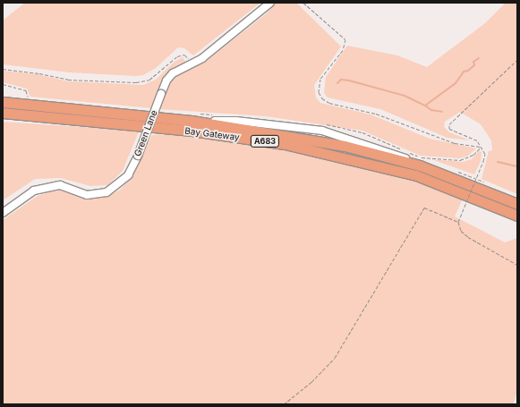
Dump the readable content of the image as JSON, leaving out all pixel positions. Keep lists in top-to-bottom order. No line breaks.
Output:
{"streets":{"highway":["Bay Gateway","A683"],"street":["Green Lane"]}}
